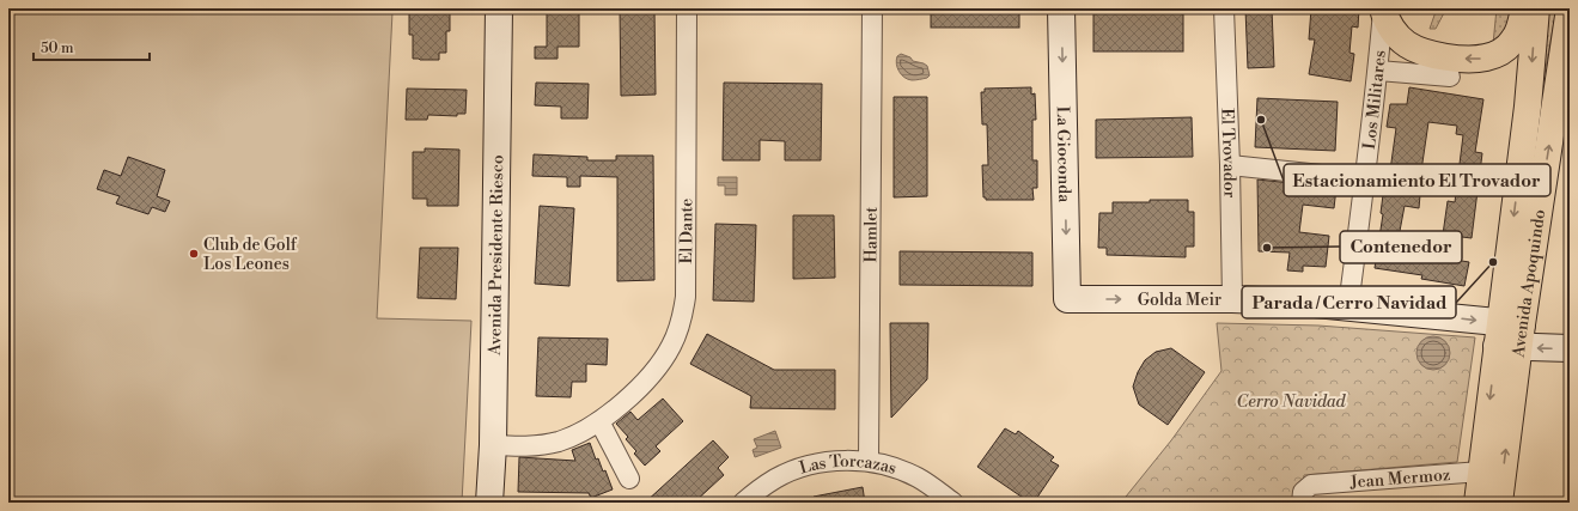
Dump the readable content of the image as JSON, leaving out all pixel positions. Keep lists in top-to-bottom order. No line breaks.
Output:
{"streets":{"main road":["Avenida Apoquindo"],"street":["Los Militares","El Trovador","La Gioconda","El Dante","Hamlet","Avenida Presidente Riesco","Golda Meir","Las Torcazas","Jean Mermoz"]},"crossings":[["Los Militares","Golda Meir"],["El Trovador","Golda Meir"],["La Gioconda","Golda Meir"],["El Dante","Avenida Presidente Riesco"],["Hamlet","Las Torcazas"],["Avenida Apoquindo","Golda Meir"],["Avenida Apoquindo","Jean Mermoz"]],"one_way":["La Gioconda"],"parks":["Cerro Navidad"],"places":["Estacionamiento El Trovador","Contenedor","Club de Golf Los Leones","Parada / Cerro Navidad"],"scale_bar":"50 m"}
